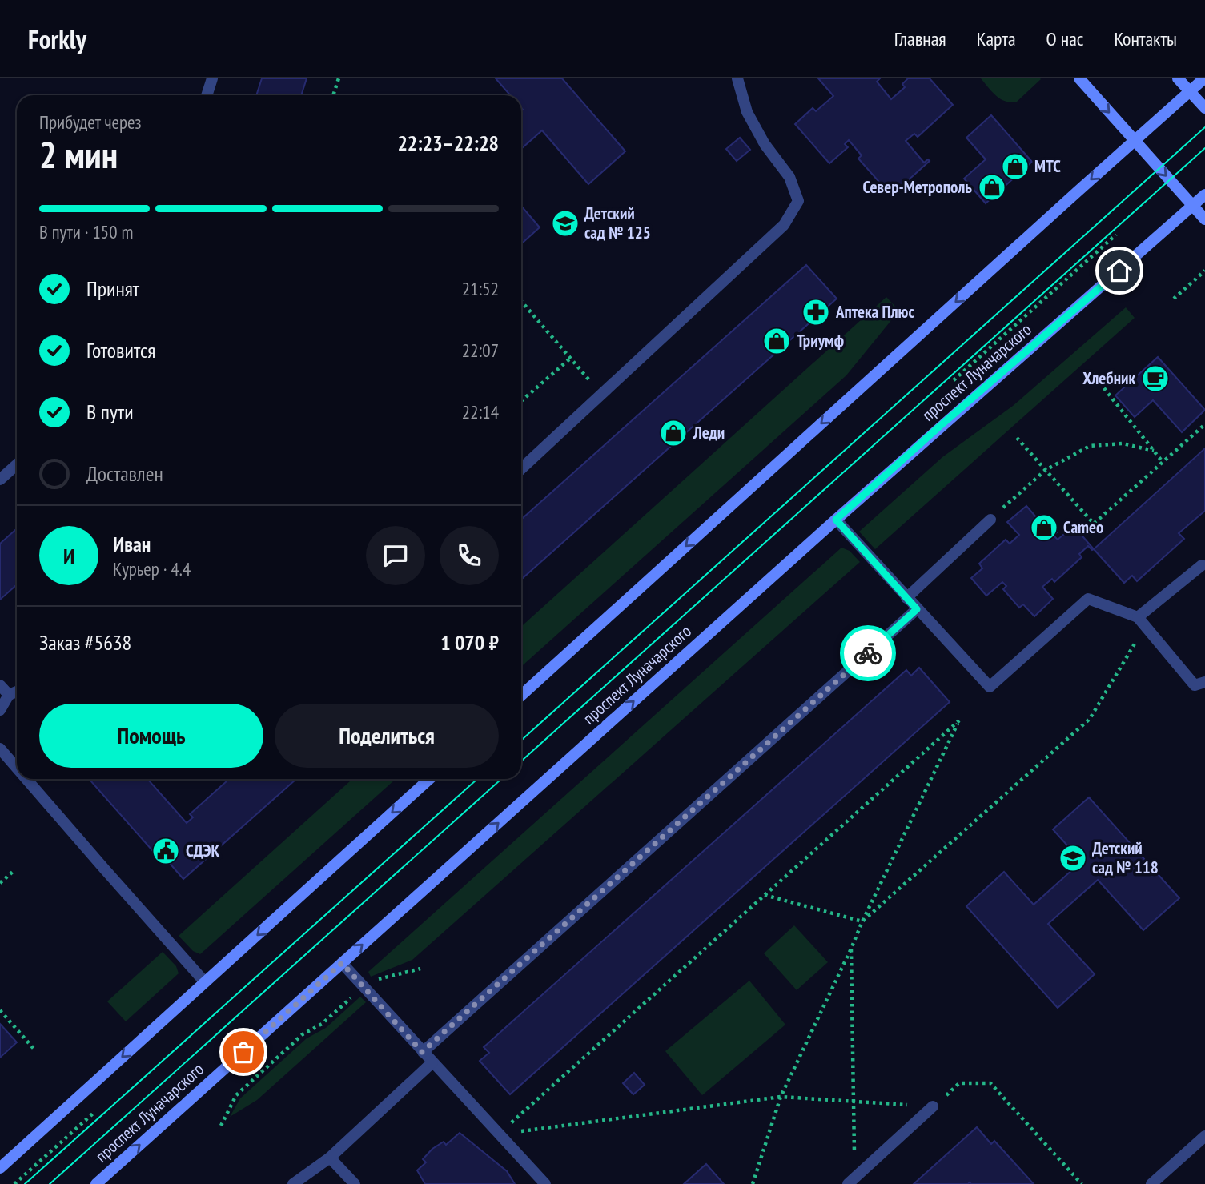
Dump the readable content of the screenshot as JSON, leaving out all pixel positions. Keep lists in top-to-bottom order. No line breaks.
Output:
{"streets":{"main road":["проспект Луначарского"]},"places":{"shop":["МТС","Север-Метрополь","Триумф","Леди","Cameo"],"school or university":["Детский сад № 125","Детский сад № 118"],"pharmacy":["Аптека Плюс"],"cafe":["Хлебник"],"public building":["СДЭК"]},"page":{"header":"Forkly","nav":["Главная","Карта","О нас","Контакты"],"heading":["2 мин","Прибудет через","22:23–22:28"],"panel":["Иван","Курьер · 4.4","Заказ #5638","1 070 ₽"],"bar":"В пути · 150 m","list":[["Принят","21:52"],["Готовится","22:07"],["В пути","22:14"],"Доставлен"],"round":"И","buttons":["Помощь","Поделиться"]}}
